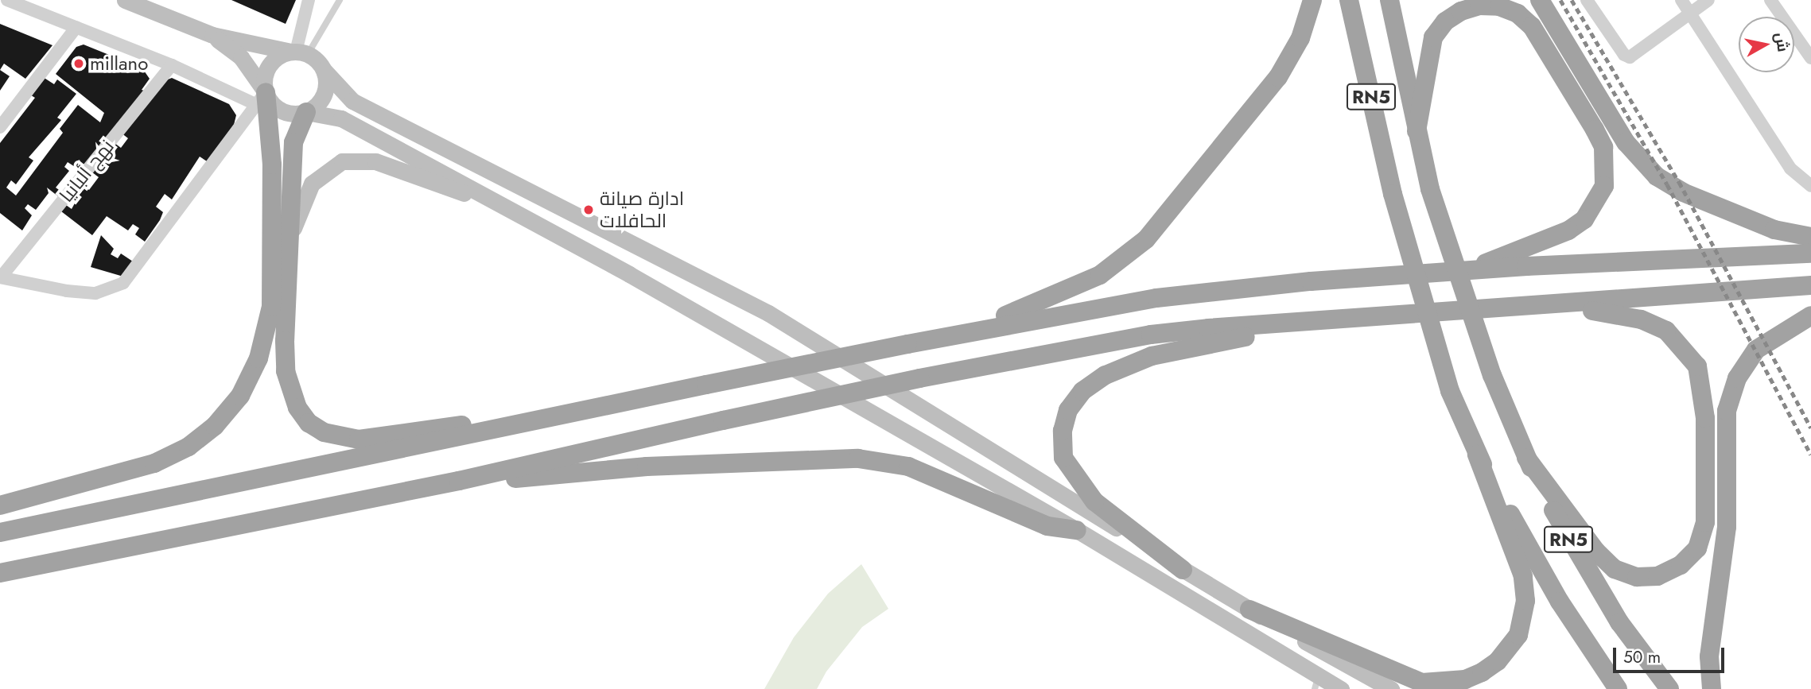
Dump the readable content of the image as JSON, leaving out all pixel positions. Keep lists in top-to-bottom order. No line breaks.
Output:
{"streets":{"highway":["RN5"],"street":["نهج ألبانيا"]},"places":["millano","ادارة صيانة الحافلات"],"scale_bar":"50 m","north":"right"}
